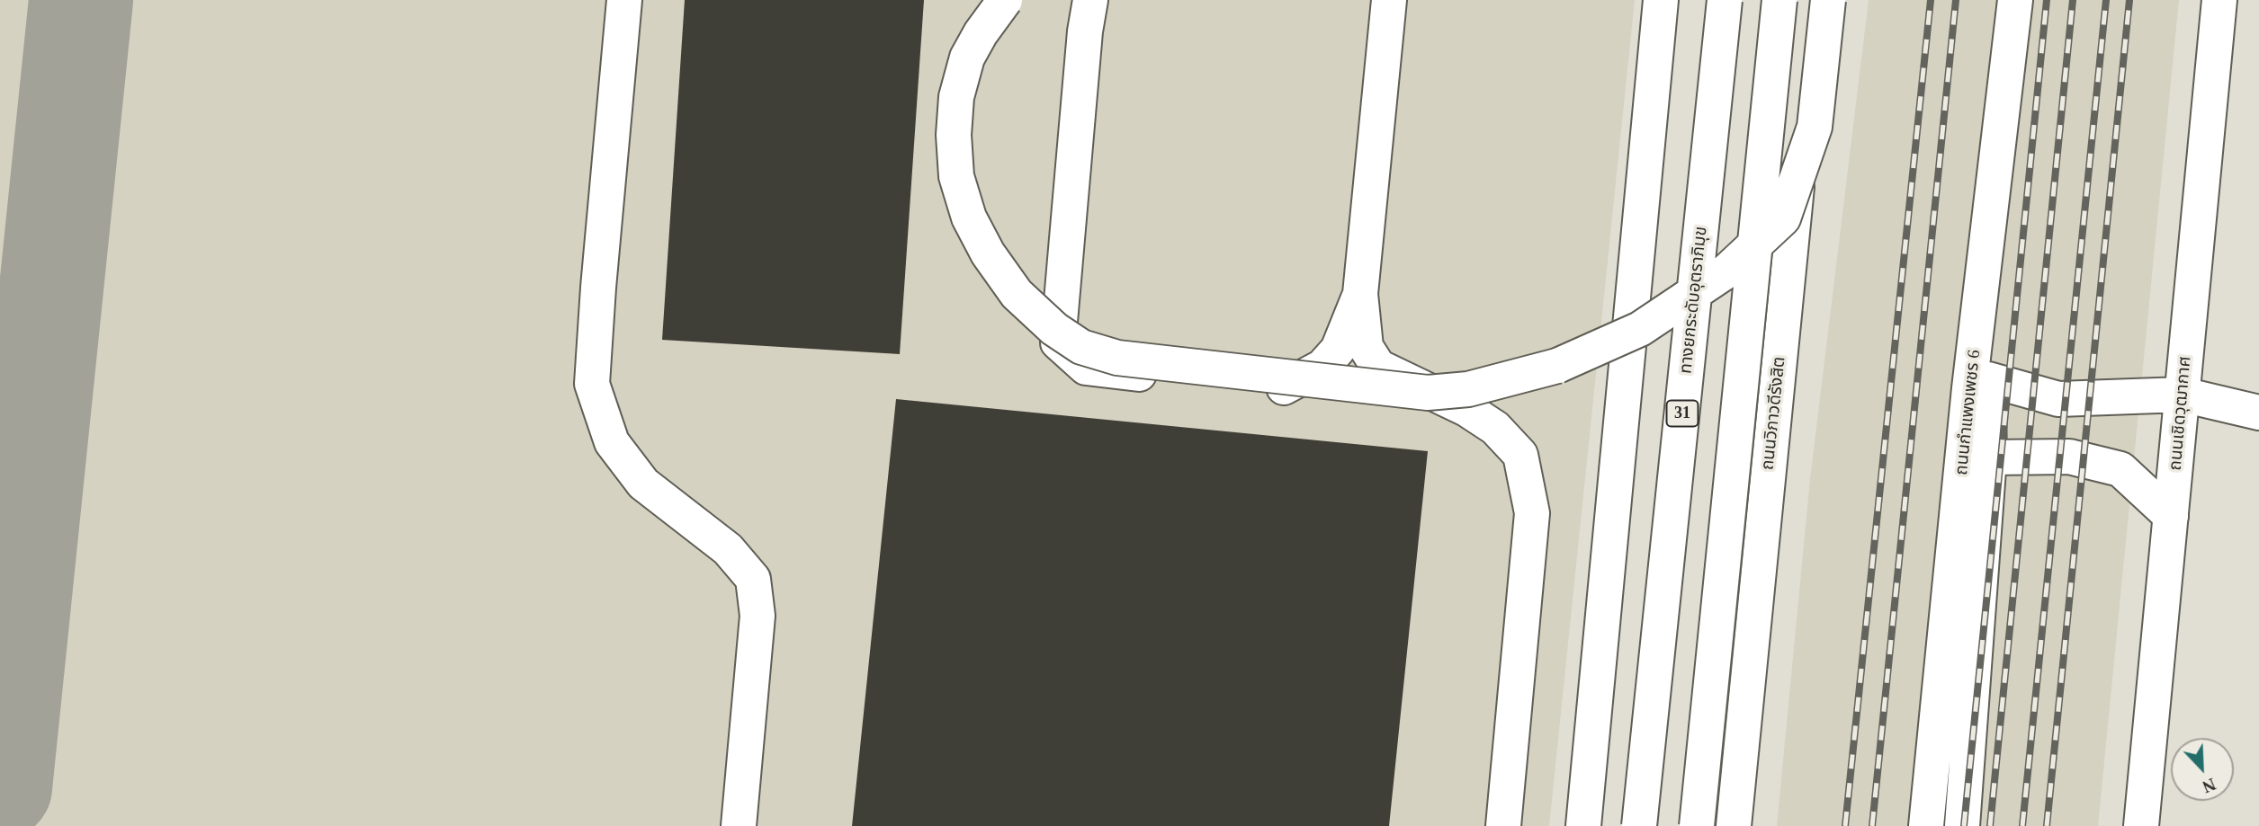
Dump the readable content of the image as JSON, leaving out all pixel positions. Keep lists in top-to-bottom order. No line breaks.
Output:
{"streets":{"main road":["ทางยกระดับอุตราภิมุข","ถนนกำแพงเพชร 6","31","ถนนวิภาวดีรังสิต","ถนนเชิดวุฒากาศ"]},"north":"bottom right"}
